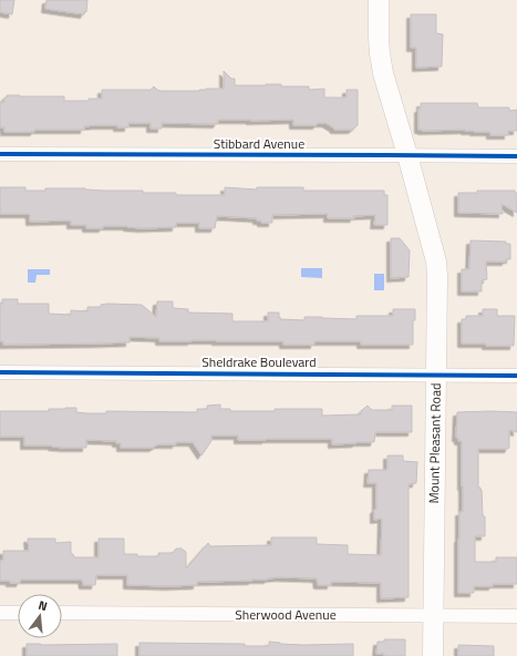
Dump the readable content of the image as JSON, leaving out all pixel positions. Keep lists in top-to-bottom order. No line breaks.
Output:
{"streets":{"main road":["Mount Pleasant Road"],"street":["Stibbard Avenue","Sheldrake Boulevard","Sherwood Avenue"]},"crossings":[["Stibbard Avenue","Mount Pleasant Road"],["Sheldrake Boulevard","Mount Pleasant Road"],["Mount Pleasant Road","Sherwood Avenue"]],"north":"top"}
